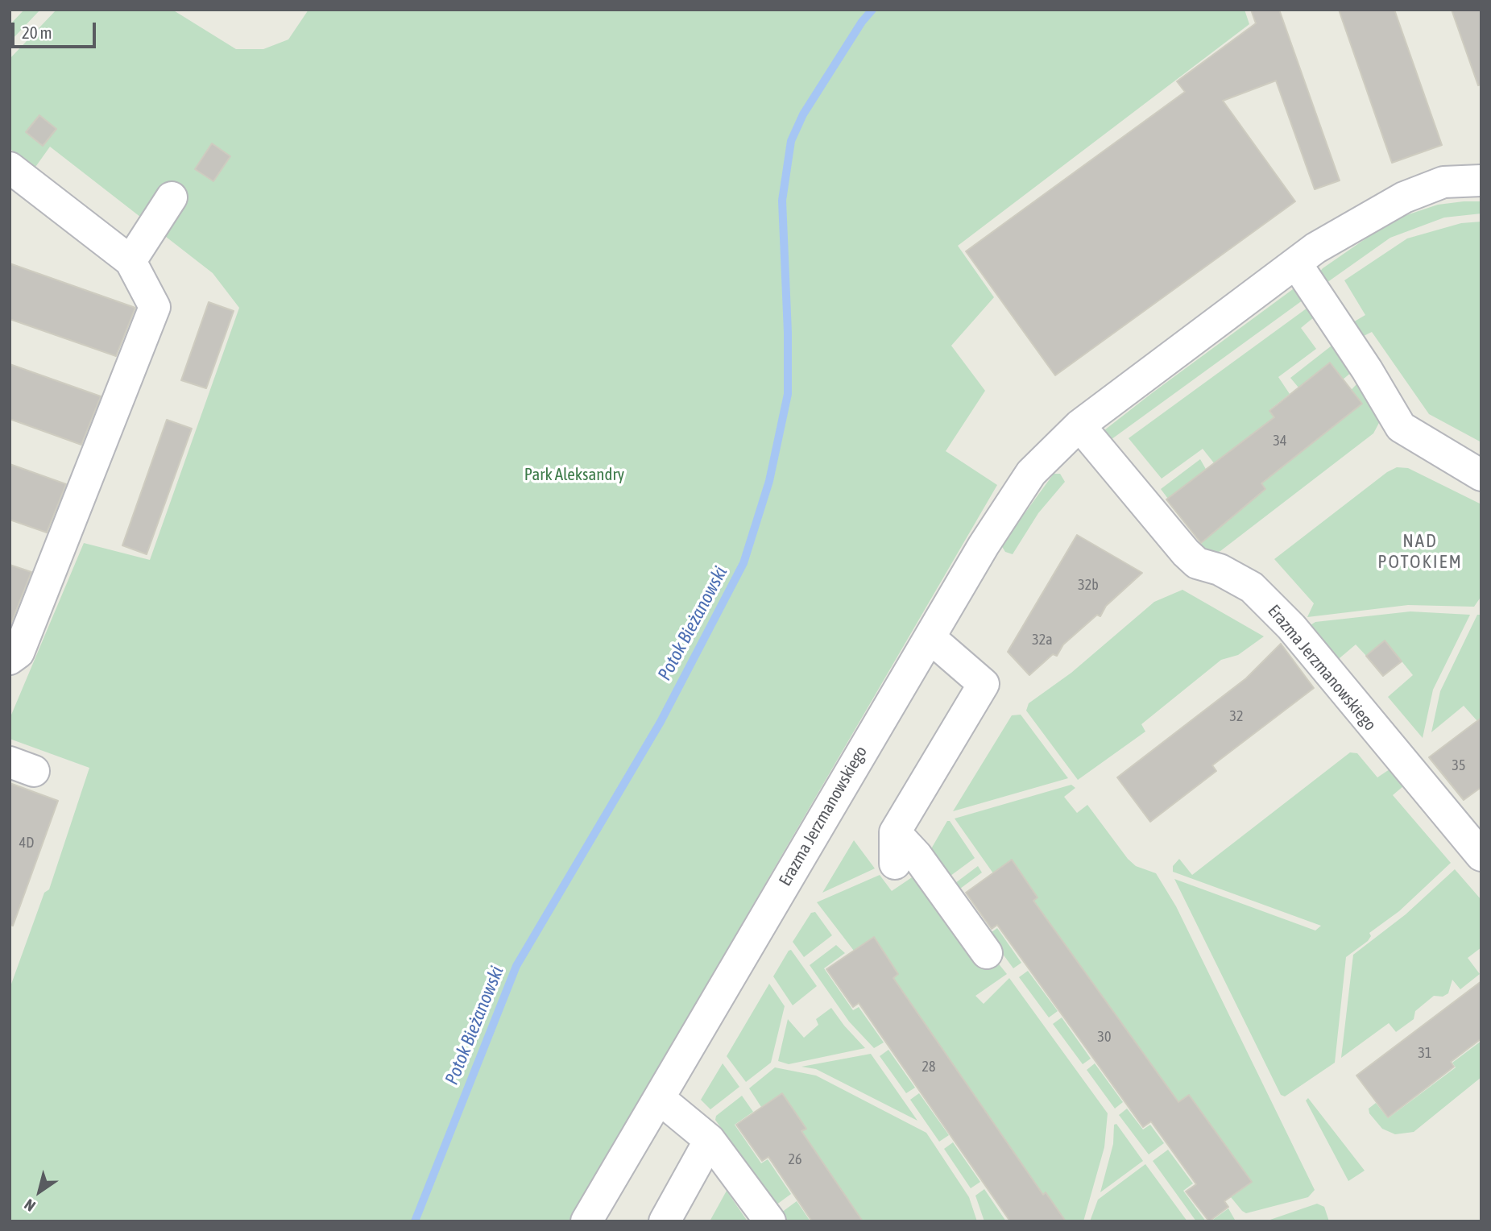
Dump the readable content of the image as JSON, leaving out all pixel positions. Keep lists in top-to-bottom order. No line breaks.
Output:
{"streets":{"street":["Erazma Jerzmanowskiego"]},"districts":["NAD POTOKIEM"],"water":["Potok Bieżanowski"],"parks":["Park Aleksandry"],"house_numbers":["34","32b","32a","32","35","4D","30","31","28","26"],"scale_bar":"20 m","north":"bottom left"}
